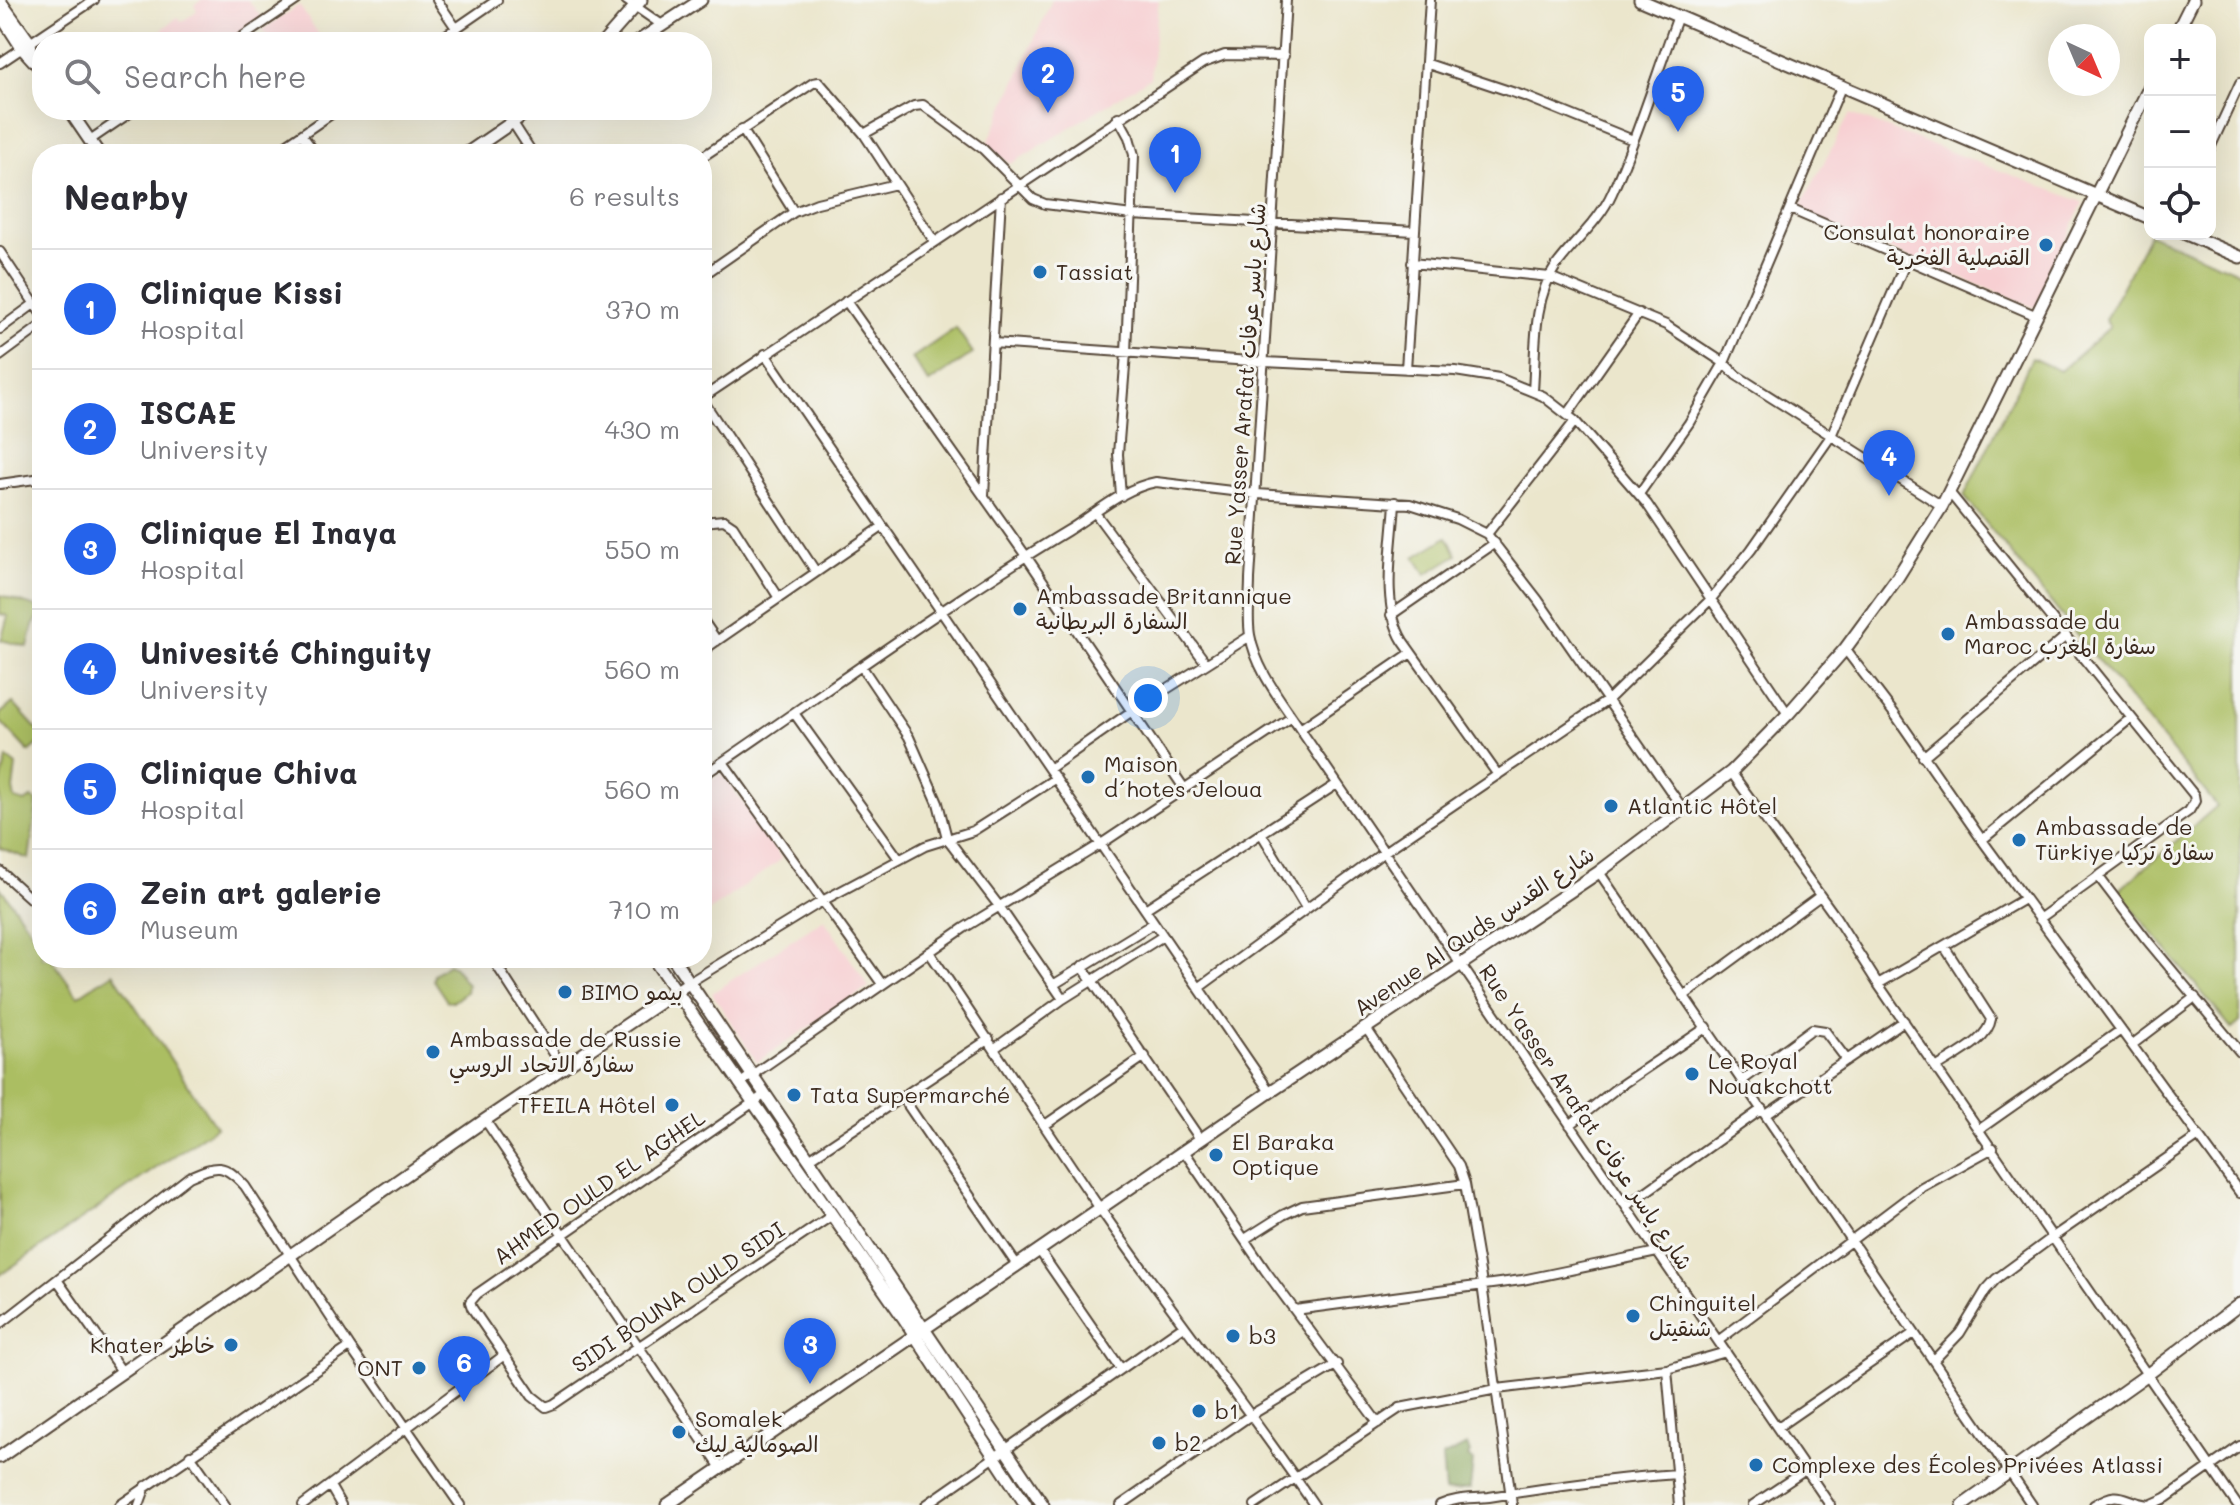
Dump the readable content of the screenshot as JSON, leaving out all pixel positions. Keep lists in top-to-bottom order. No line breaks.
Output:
{"streets":{"street":["Rue Yasser Arafat شارع ياسر عرفات","Avenue Al Quds شارع القدس","AHMED OULD EL AGHEL","SIDI BOUNA OULD SIDI"]},"crossings":[["Rue Yasser Arafat شارع ياسر عرفات","Avenue Al Quds شارع القدس"],["AHMED OULD EL AGHEL","SIDI BOUNA OULD SIDI"]],"places":["Consulat honoraire القنصلية الفخرية","Tassiat","Ambassade Britannique السفارة البريطانية","Ambassade du Maroc سفارة المغرب","Maison d´hotes Jeloua","Atlantic Hôtel","Ambassade de Türkiye سفارة تركيا","BIMO بيمو","Ambassade de Russie سفارة الاتحاد الروسي","Le Royal Nouakchott","Tata Supermarché","TFEILA Hôtel","El Baraka Optique","Chinguitel شنقيتل","b3","Khater خاطر","ONT","b1","Somalek الصومالية ليك","b2","Complexe des Écoles Privées Atlassi"],"north":"bottom right","page":{"map_buttons":["+","−"],"search":"Search here","pins":["2","5","1","4","3","6"],"heading":["Nearby","6 results"],"list":[{"mark":"1","name":"Clinique Kissi","note":"Hospital","value":"370 m"},{"mark":"2","name":"ISCAE","note":"University","value":"430 m"},{"mark":"3","name":"Clinique El Inaya","note":"Hospital","value":"550 m"},{"mark":"4","name":"Univesité Chinguity","note":"University","value":"560 m"},{"mark":"5","name":"Clinique Chiva","note":"Hospital","value":"560 m"},{"mark":"6","name":"Zein art galerie","note":"Museum","value":"710 m"}]}}
